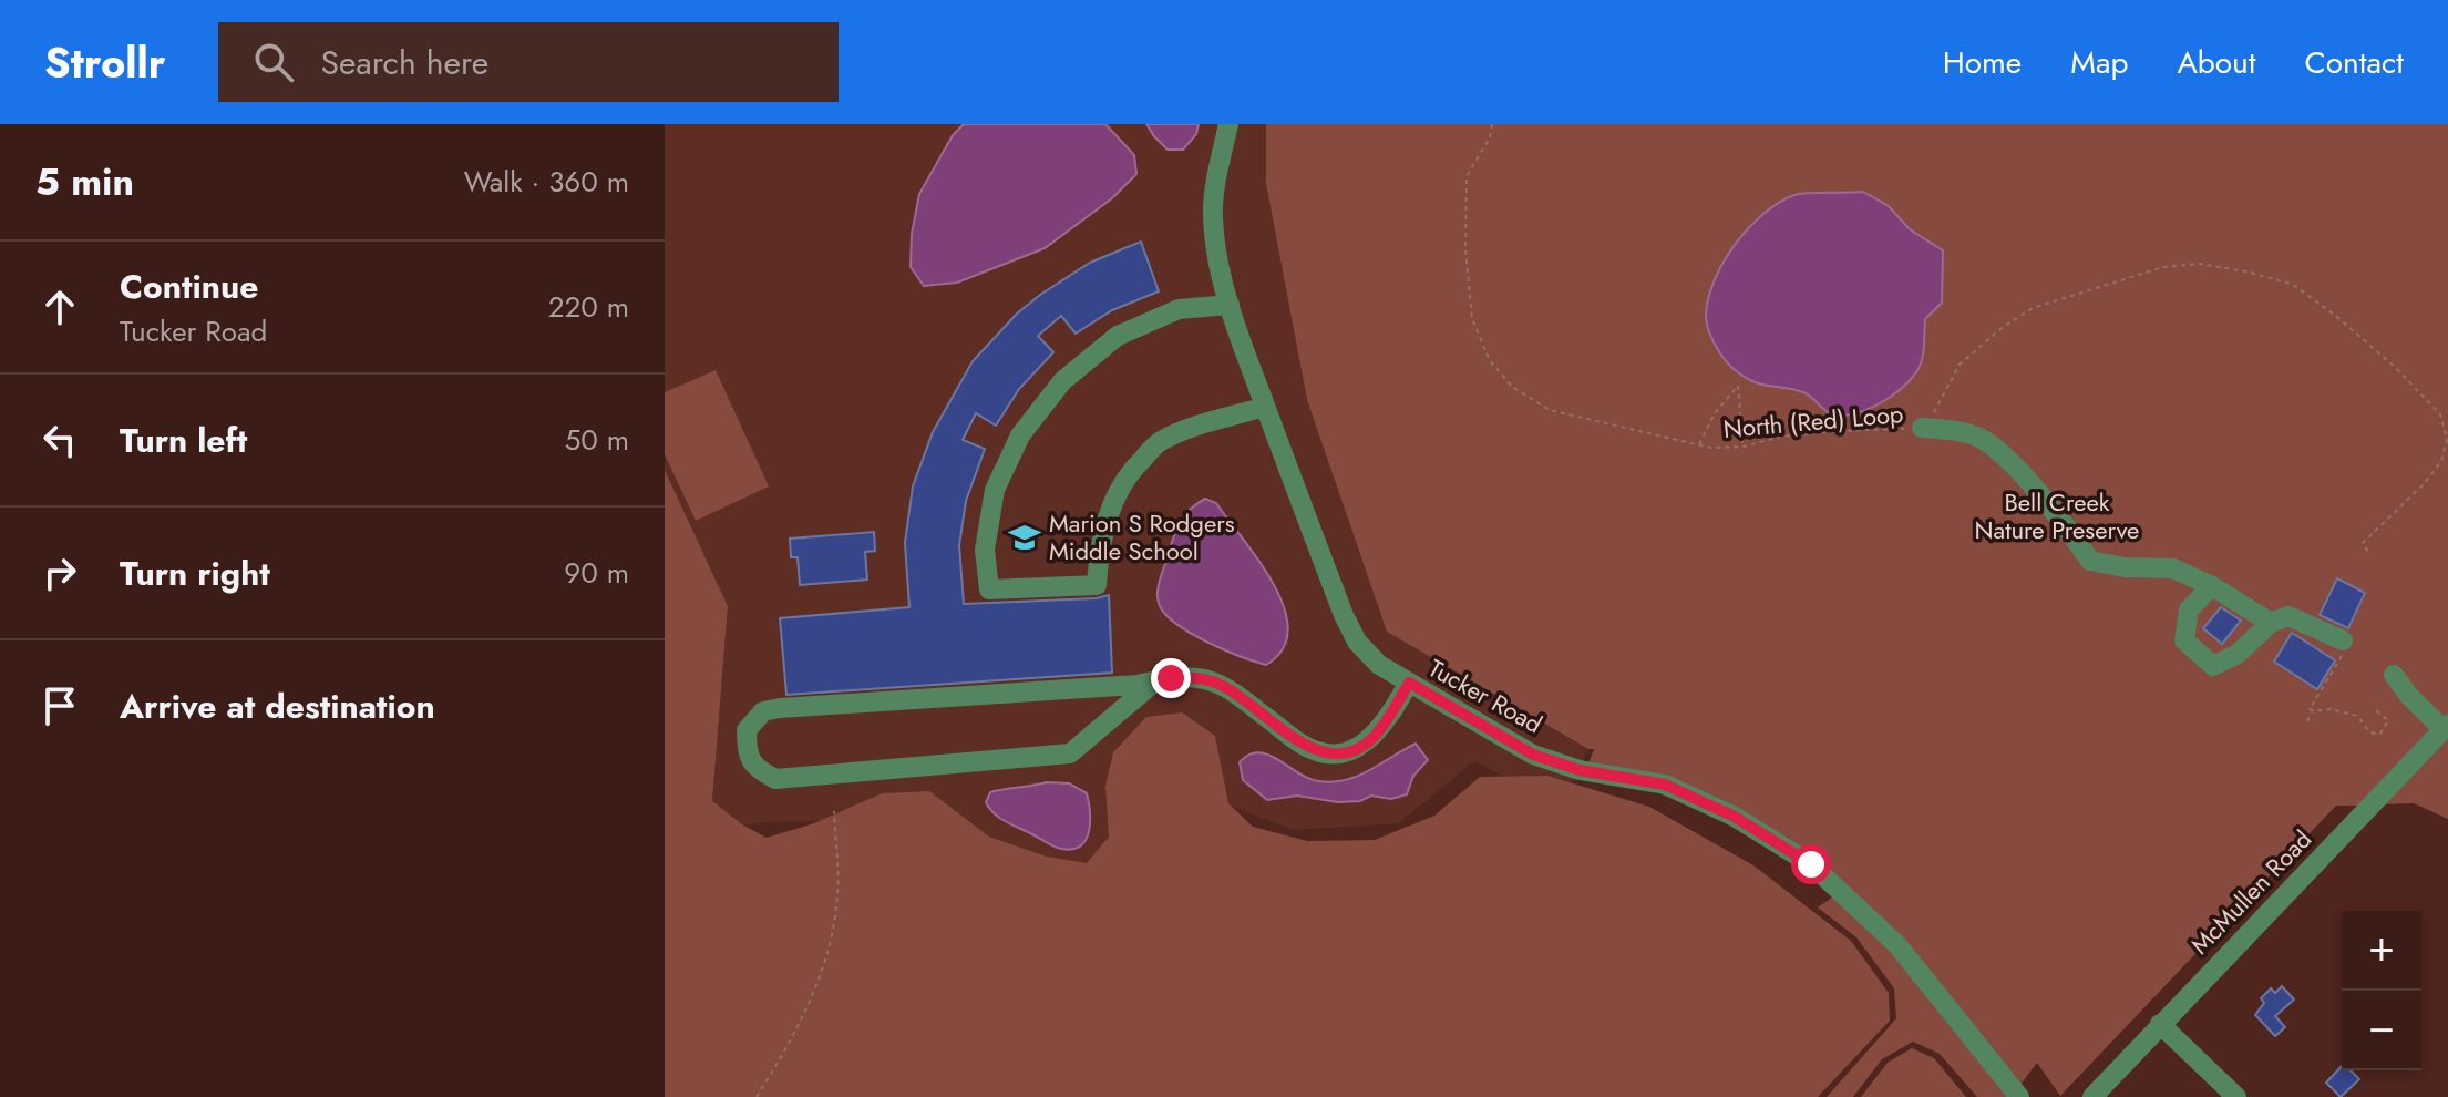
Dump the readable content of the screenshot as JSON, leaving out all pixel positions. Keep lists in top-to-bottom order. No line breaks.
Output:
{"streets":{"street":["Tucker Road","McMullen Road"],"path":["North (Red) Loop"]},"parks":["Bell Creek Nature Preserve"],"places":{"school or university":["Marion S Rodgers Middle School"]},"page":{"header":"Strollr","search":"Search here","nav":["Home","Map","About","Contact"],"heading":["5 min","Walk · 360 m"],"list":[["Continue","Tucker Road","220 m"],["Turn left","50 m"],["Turn right","90 m"],"Arrive at destination"],"map_buttons":["+","−"]}}
